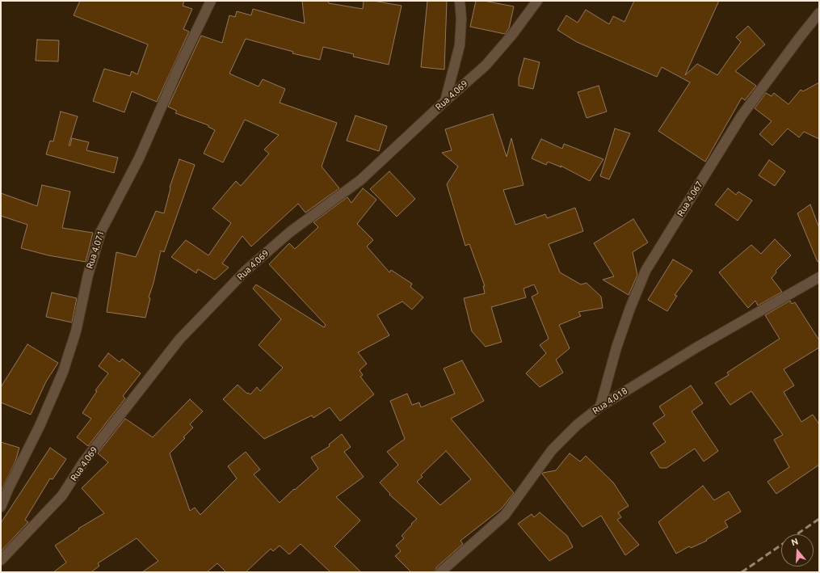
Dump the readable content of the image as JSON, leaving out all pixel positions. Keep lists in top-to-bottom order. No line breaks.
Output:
{"streets":{"street":["Rua 4.069","Rua 4.067","Rua 4.071","Rua 4.018"]},"crossings":[["Rua 4.067","Rua 4.018"]],"north":"top"}
